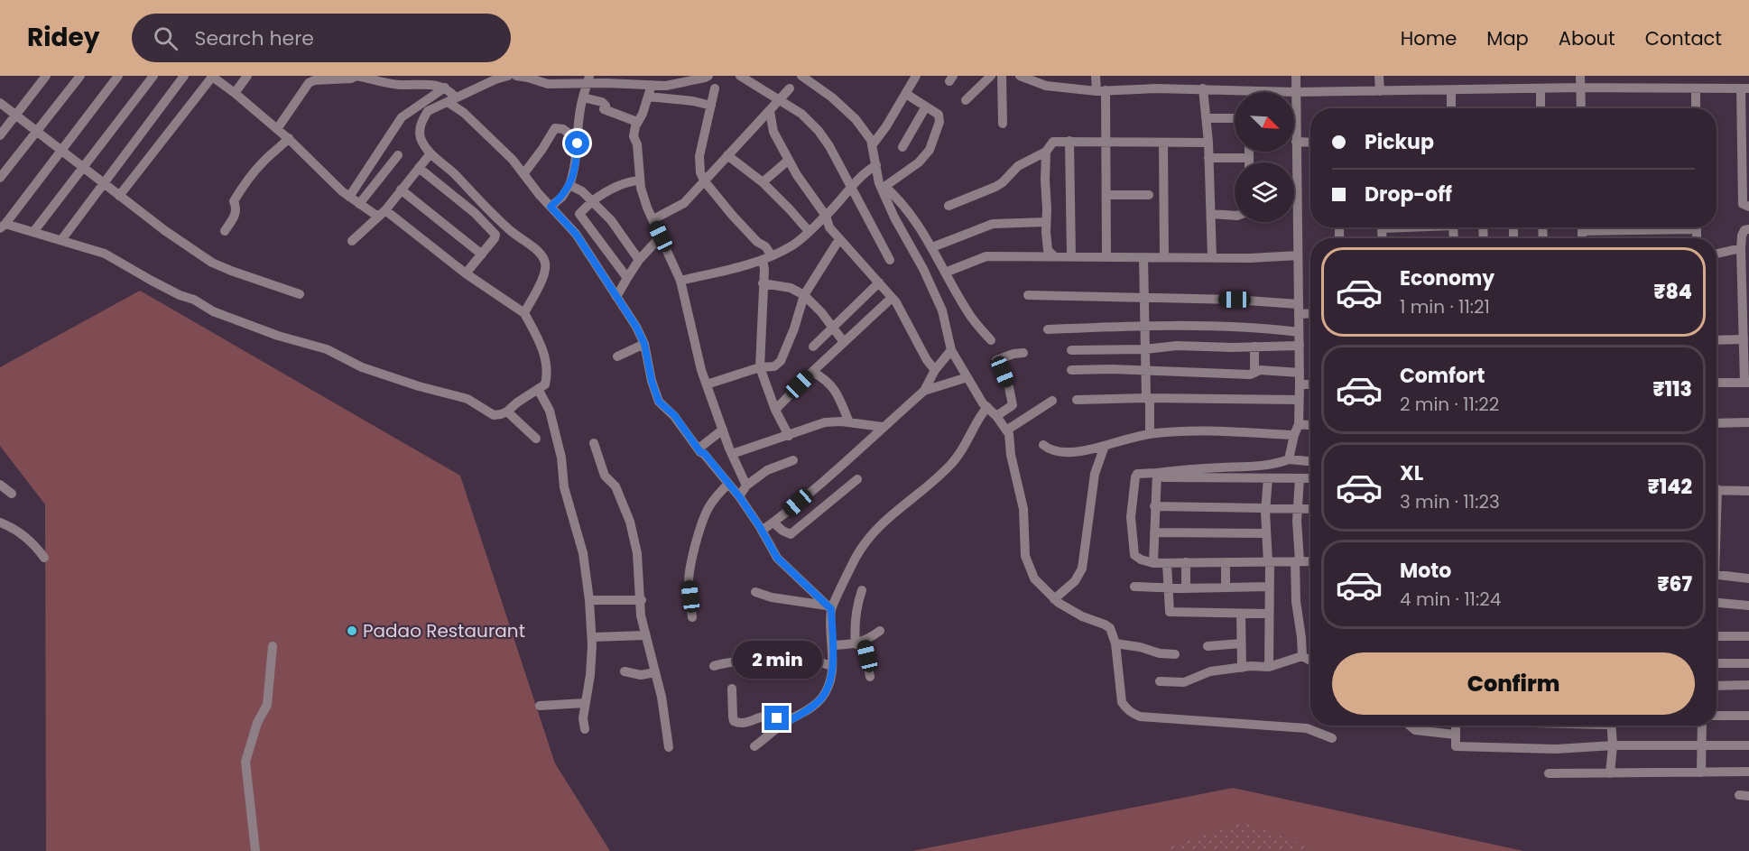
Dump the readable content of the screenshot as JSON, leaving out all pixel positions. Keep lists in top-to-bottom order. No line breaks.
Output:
{"places":["Padao Restaurant"],"north":"bottom right","page":{"header":"Ridey","search":"Search here","nav":["Home","Map","About","Contact"],"banner":["Pickup","Drop-off"],"list":[{"name":"Economy","note":"1 min · 11:21","value":"₹84"},{"name":"Comfort","note":"2 min · 11:22","value":"₹113"},{"name":"XL","note":"3 min · 11:23","value":"₹142"},{"name":"Moto","note":"4 min · 11:24","value":"₹67"}],"bubble":"2 min","buttons":"Confirm"}}
